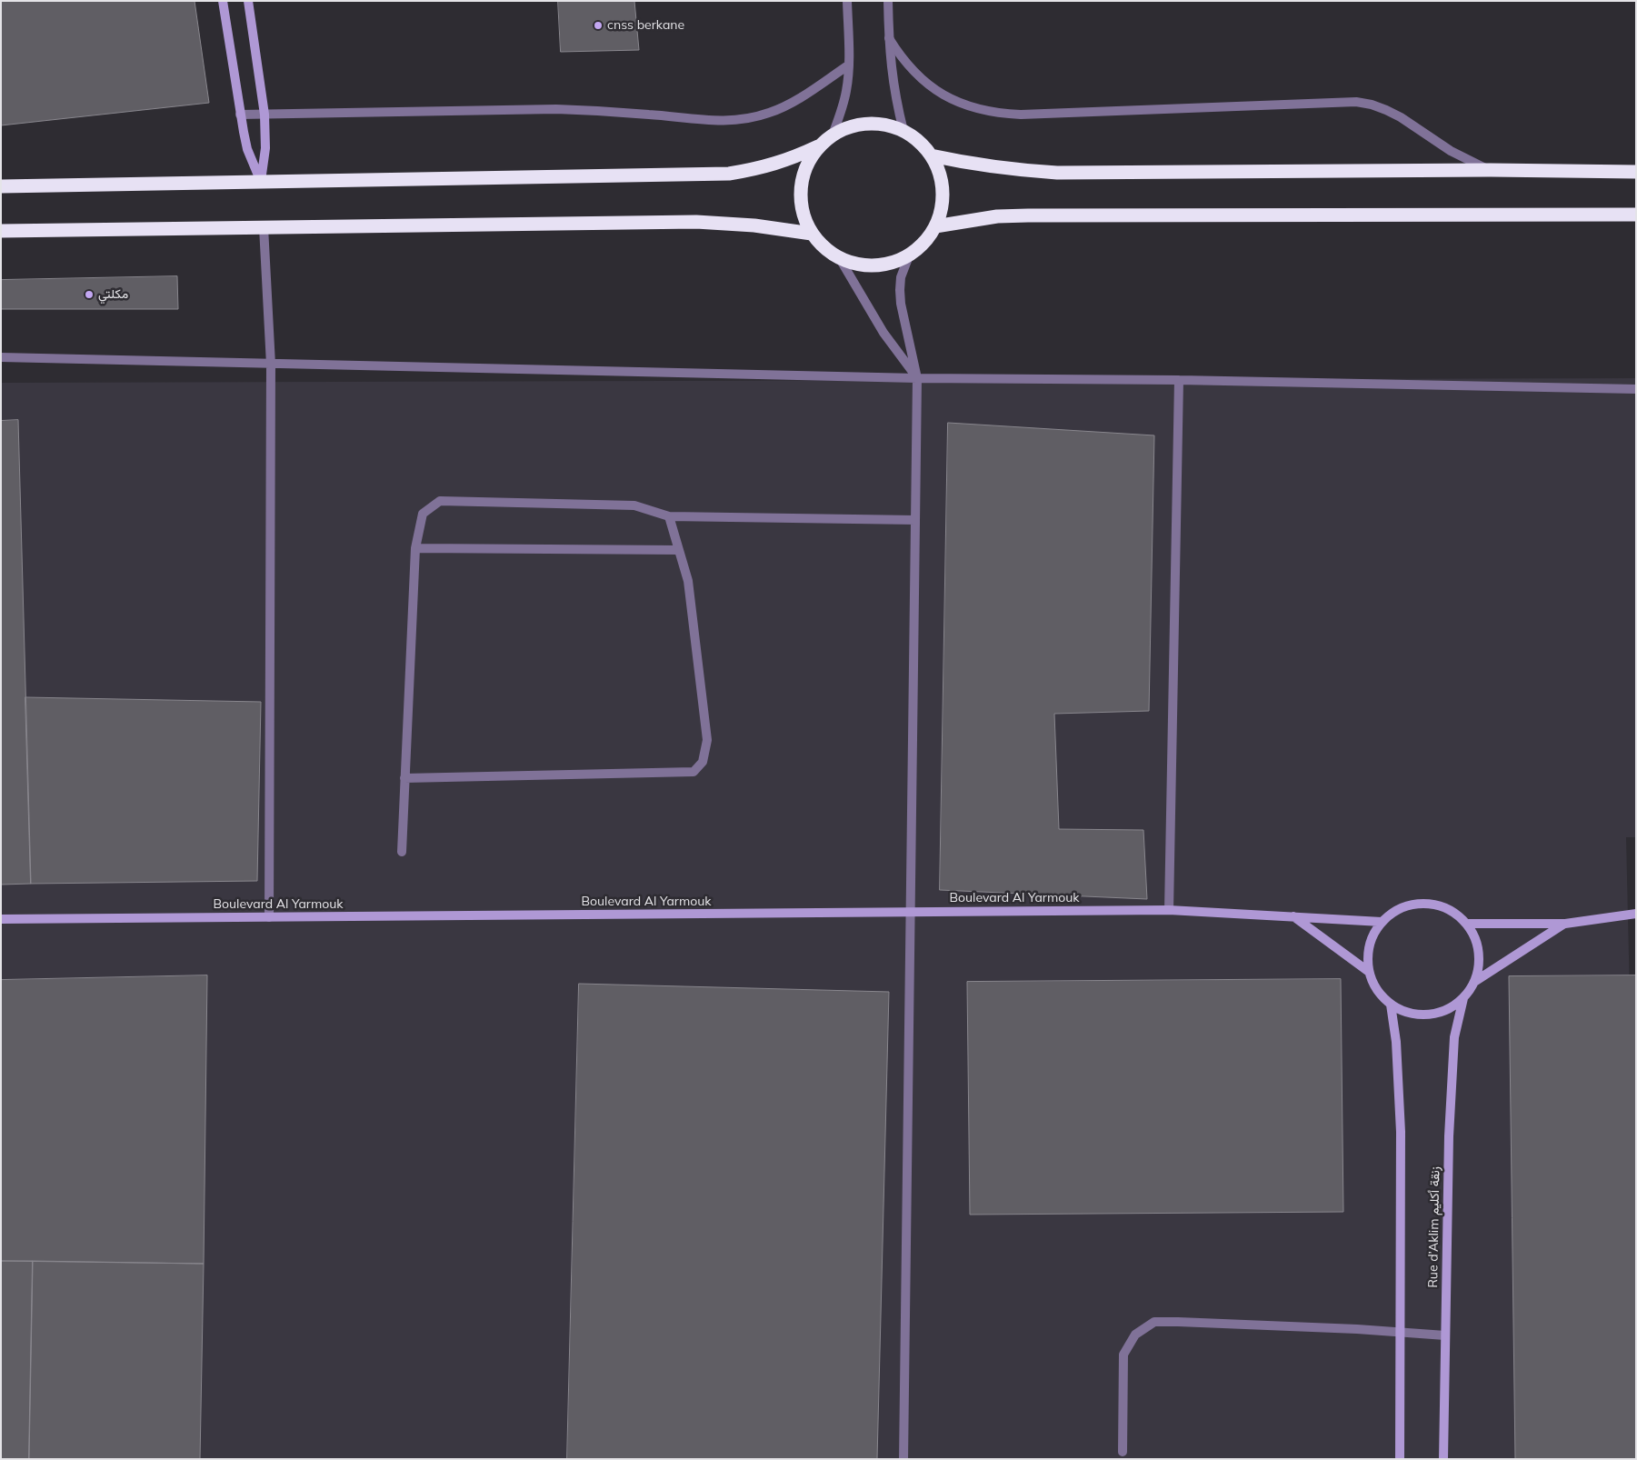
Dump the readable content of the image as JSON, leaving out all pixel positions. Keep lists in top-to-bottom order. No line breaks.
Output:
{"streets":{"street":["Boulevard Al Yarmouk","Rue d’Aklim زنقة أكليم"]},"crossings":[["Boulevard Al Yarmouk","Rue d’Aklim زنقة أكليم"]],"places":["cnss berkane","مكلتي"]}
